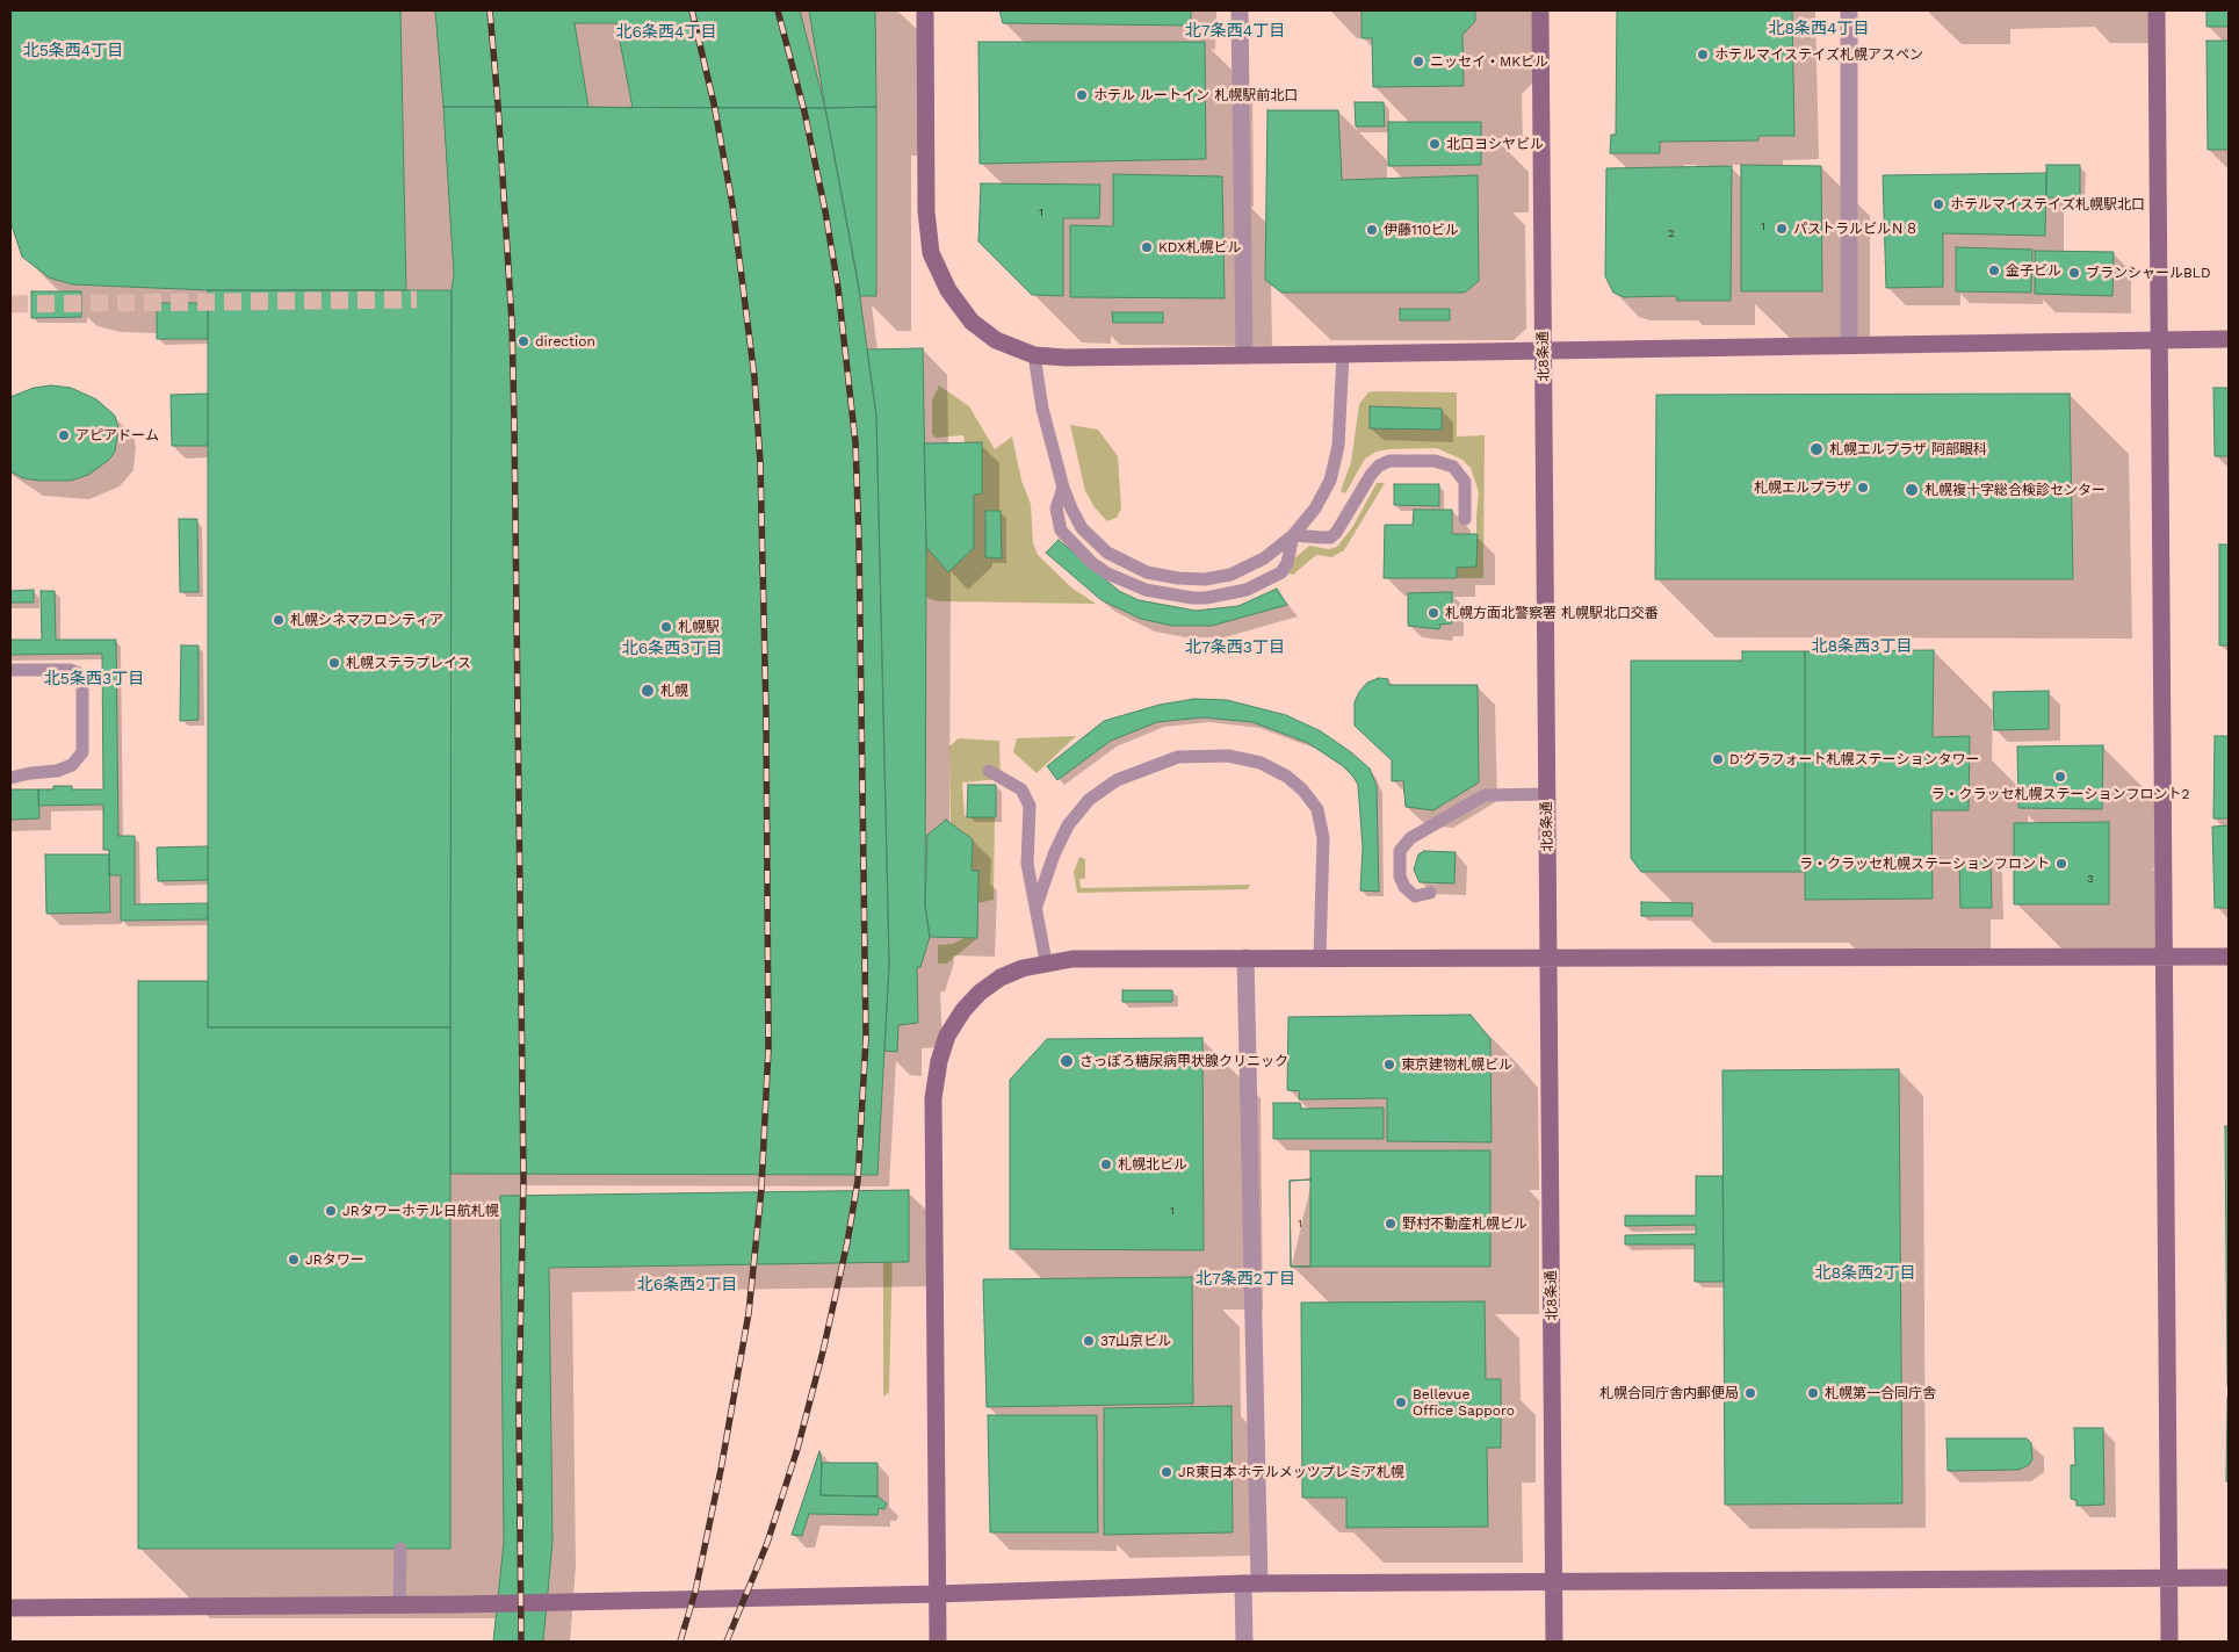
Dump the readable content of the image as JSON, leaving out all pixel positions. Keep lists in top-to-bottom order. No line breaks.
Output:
{"streets":{"street":["北8条通"]},"districts":["北8条西4丁目","北7条西4丁目","北6条西4丁目","北5条西4丁目","北8条西3丁目","北7条西3丁目","北6条西3丁目","北5条西3丁目","北8条西2丁目","北7条西2丁目","北6条西2丁目"],"places":["ホテルマイステイズ札幌アスペン","ニッセイ・MKビル","ホテル ルートイン 札幌駅前北口","北口ヨシヤビル","ホテルマイステイズ札幌駅北口","パストラルビルＮ８","伊藤110ビル","KDX札幌ビル","金子ビル","ブランシャールBLD","direction","アピアドーム","札幌エルプラザ 阿部眼科","札幌エルプラザ","札幌複十字総合検診センター","札幌方面北警察署 札幌駅北口交番","札幌シネマフロンティア","札幌駅","札幌ステラプレイス","札幌","D'グラフォート札幌ステーションタワー","ラ・クラッセ札幌ステーションフロント2","ラ・クラッセ札幌ステーションフロント","さっぽろ糖尿病甲状腺クリニック","東京建物札幌ビル","札幌北ビル","JRタワーホテル日航札幌","野村不動産札幌ビル","JRタワー","37山京ビル","札幌合同庁舎内郵便局","札幌第一合同庁舎","Bellevue Office Sapporo","JR東日本ホテルメッツプレミア札幌"],"house_numbers":["1","1","2","3","1","1"]}
